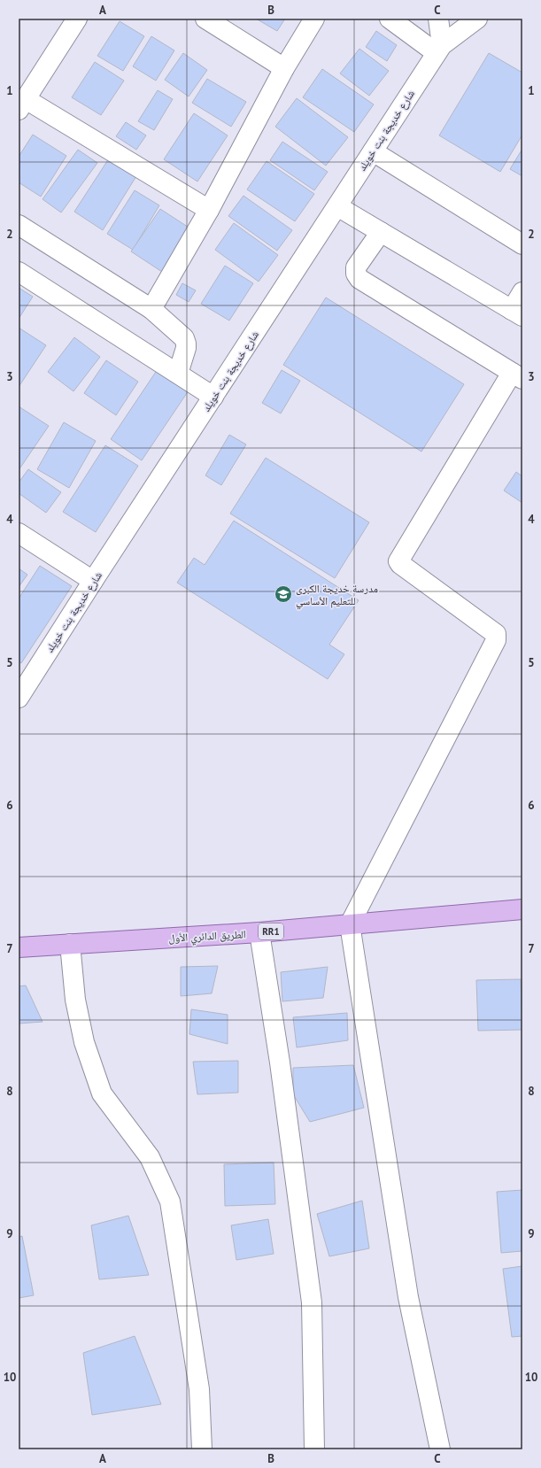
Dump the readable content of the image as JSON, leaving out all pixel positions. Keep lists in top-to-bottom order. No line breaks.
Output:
{"streets":{"main road":["RR1","الطريق الدائري الأول"],"street":["شارع خديجة بنت خويلد"]},"places":{"school or university":["مدرسة خديجة الكبرى للتعليم الأساسي"]},"grid":{"columns":["A","B","C"],"rows":["1","2","3","4","5","6","7","8","9","10"]}}
